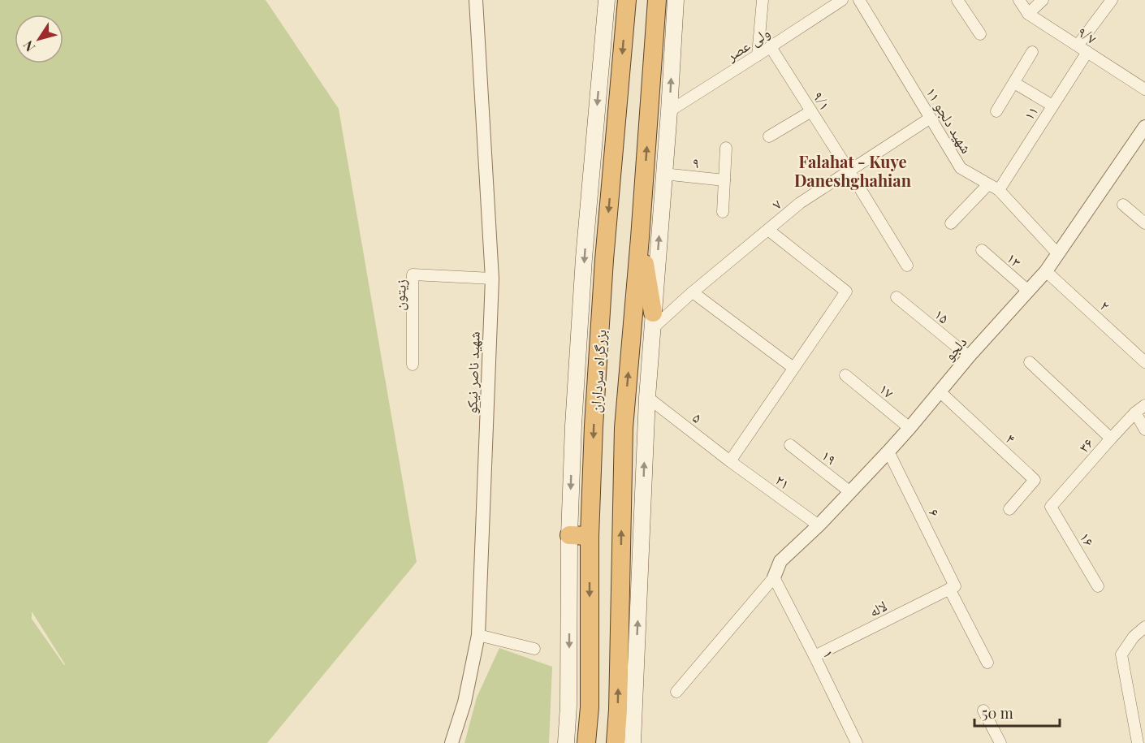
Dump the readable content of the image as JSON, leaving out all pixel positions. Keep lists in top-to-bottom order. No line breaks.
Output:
{"streets":{"highway":["بزرگراه سرداران"],"street":["۹/۷","ولی عصر","۹/۱","۱۱","شهید دلجو ۱۱","۹","۷","۱۳","زیتون","۲","۱۵","دلجو","شهید ناصر نیکو","۱۷","۵","۴","۳۶","۱۹","۲۱","۶","۱۶","لاله","۱"]},"crossings":[["۹/۷","۱۱"],["ولی عصر","۹/۱"],["۹/۱","۷"],["۱۱","شهید دلجو ۱۱"],["شهید دلجو ۱۱","۷"],["شهید دلجو ۱۱","دلجو"],["۱۳","دلجو"],["زیتون","شهید ناصر نیکو"],["۲","دلجو"],["۱۵","دلجو"],["دلجو","۱۷"],["دلجو","۴"],["دلجو","۱۹"],["دلجو","۲۱"],["دلجو","۶"],["دلجو","۱"],["۵","۲۱"],["۳۶","۱۶"],["۶","لاله"],["لاله","۱"]],"districts":["Falahat - Kuye Daneshghahian"],"scale_bar":"50 m","north":"bottom left"}
